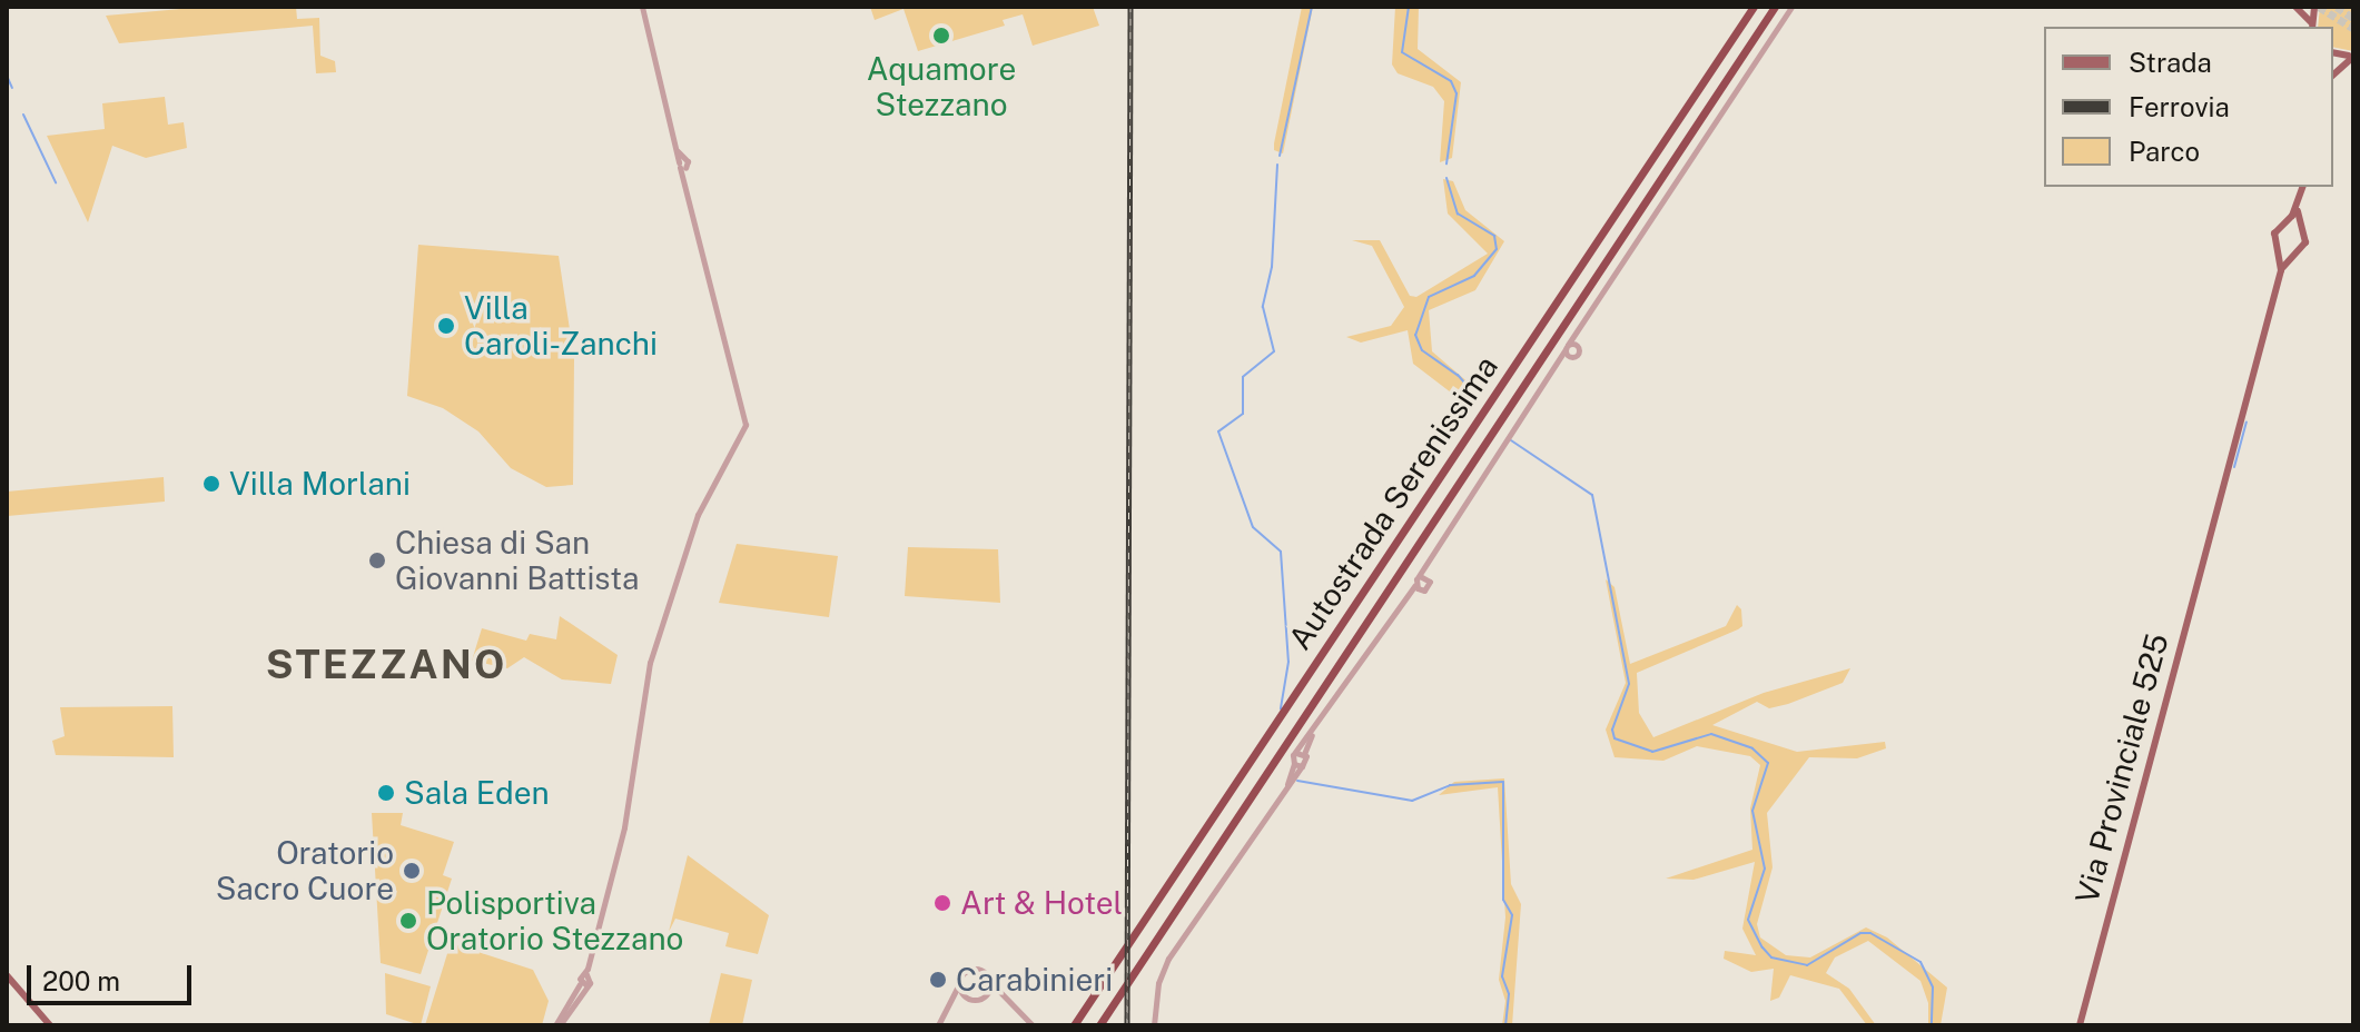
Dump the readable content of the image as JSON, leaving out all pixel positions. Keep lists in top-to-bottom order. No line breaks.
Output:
{"streets":{"highway":["Autostrada Serenissima"],"main road":["Via Provinciale 525"]},"districts":["STEZZANO"],"places":["Aquamore Stezzano","Villa Caroli-Zanchi","Villa Morlani","Chiesa di San Giovanni Battista","Sala Eden","Oratorio Sacro Cuore","Art & Hotel","Polisportiva Oratorio Stezzano","Carabinieri"],"legend":["Strada","Ferrovia","Parco"],"scale_bar":"200 m"}
